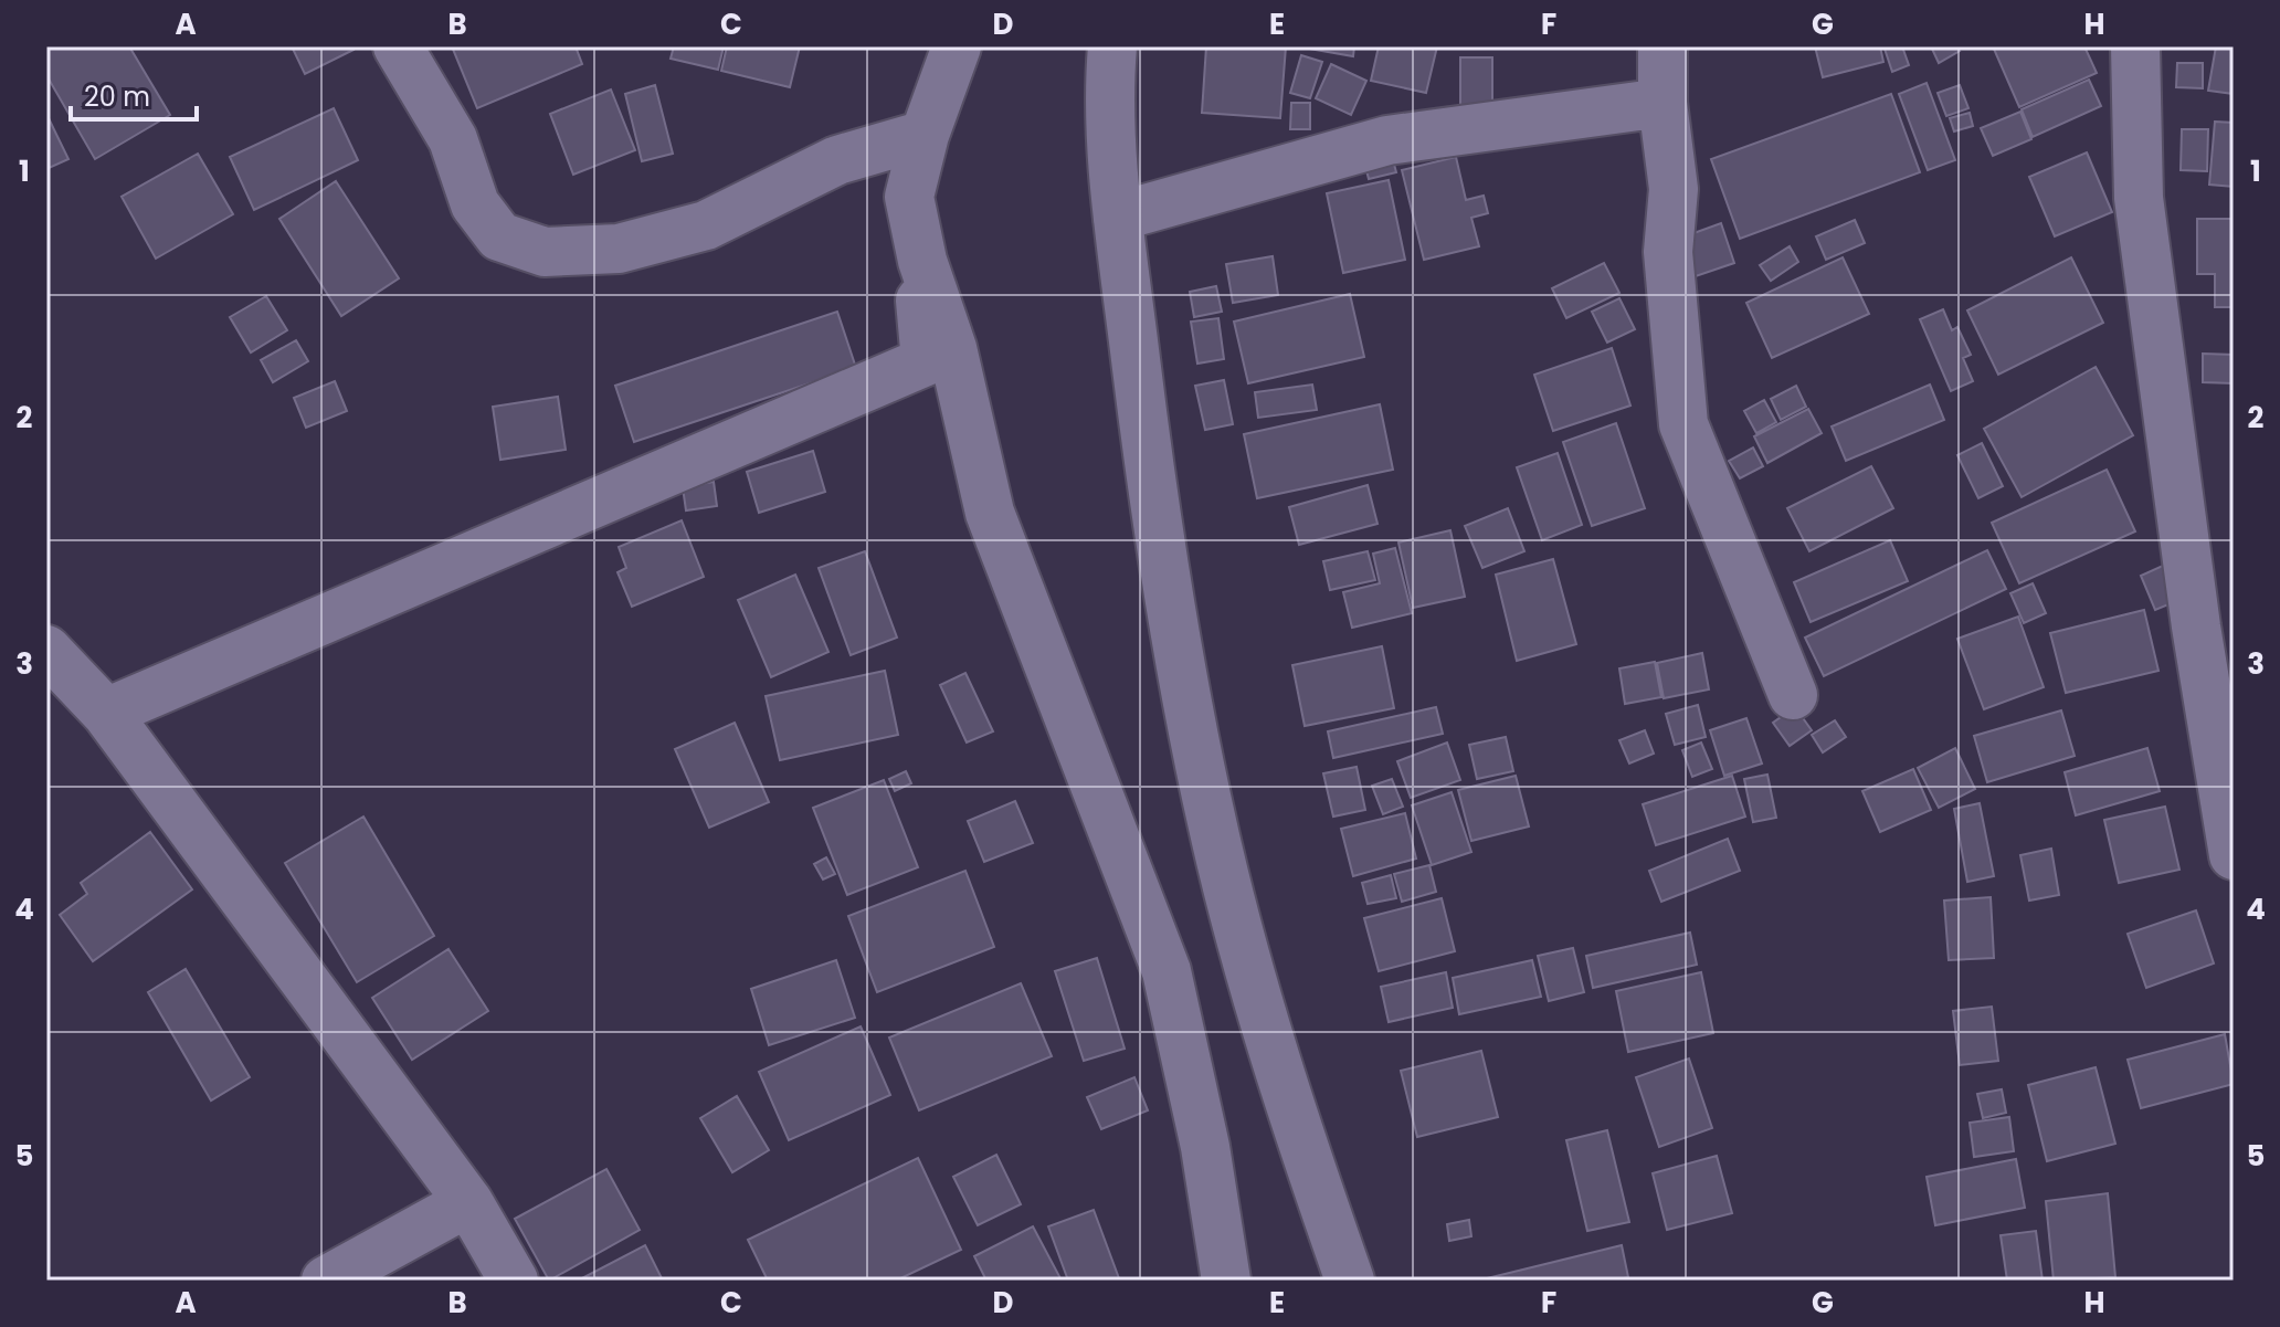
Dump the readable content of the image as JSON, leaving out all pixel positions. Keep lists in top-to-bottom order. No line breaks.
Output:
{"scale_bar":"20 m","grid":{"columns":["A","B","C","D","E","F","G","H"],"rows":["1","2","3","4","5"]}}
